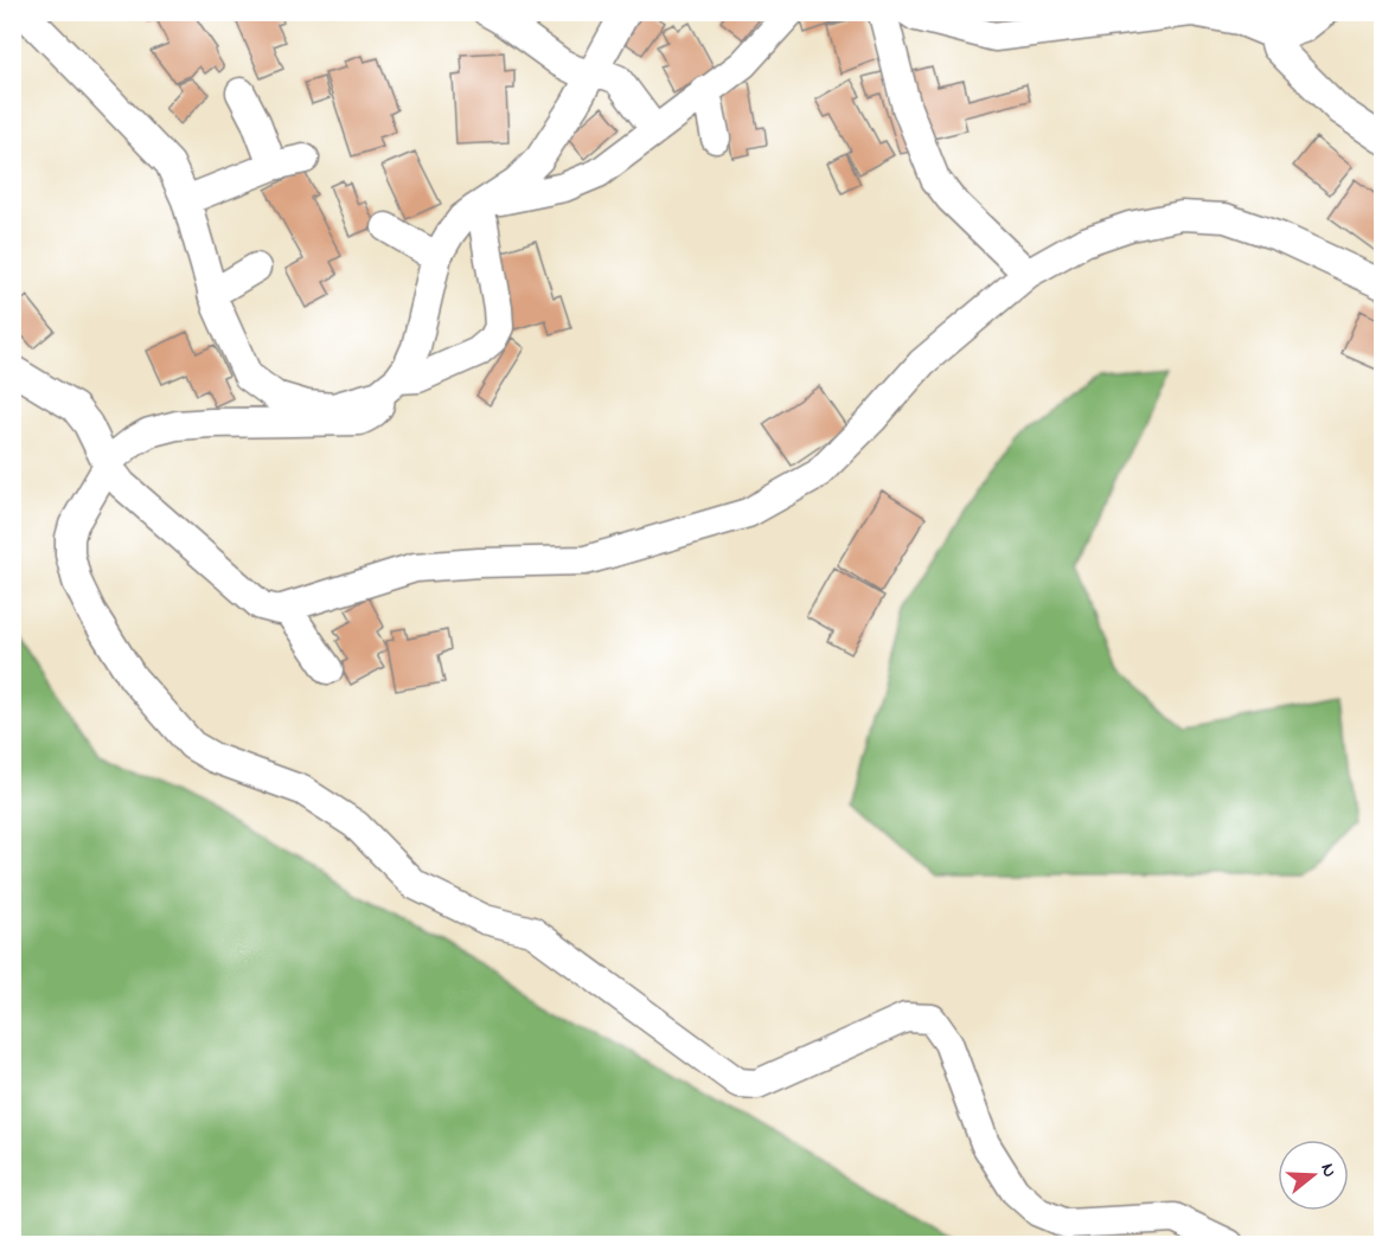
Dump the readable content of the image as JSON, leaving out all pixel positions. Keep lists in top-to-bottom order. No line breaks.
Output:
{"north":"right"}
